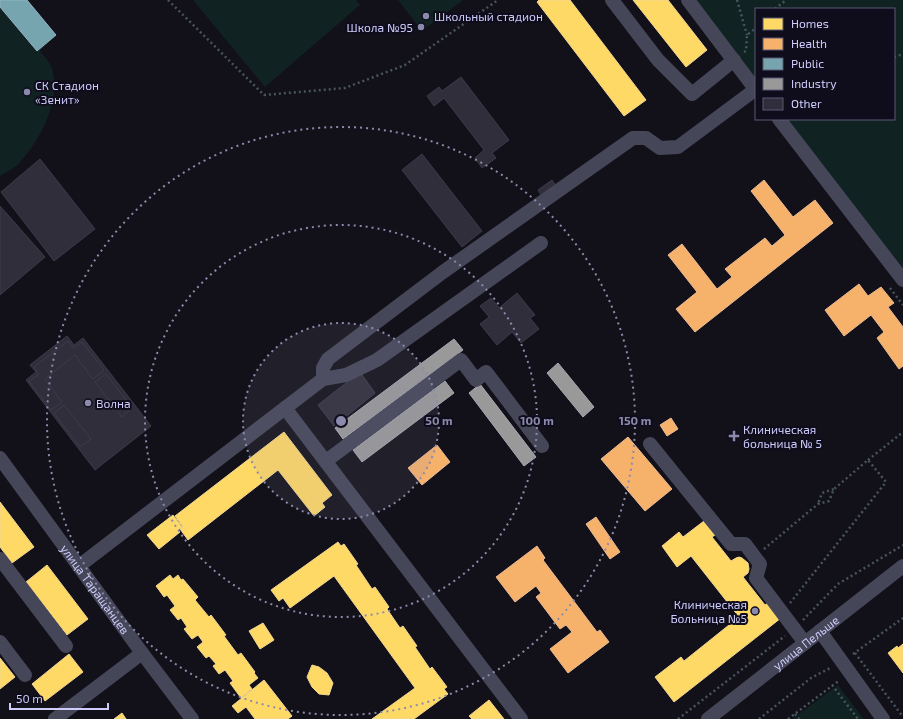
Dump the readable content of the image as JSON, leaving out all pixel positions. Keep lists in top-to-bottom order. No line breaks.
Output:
{"streets":{"street":["улица Таращанцев","улица Пельше"]},"places":{"other":["Школьный стадион","Школа №95","СК Стадион «Зенит»","Волна","Клиническая Больница №5"],"health":["Клиническая больница № 5"]},"legend":["Homes","Health","Public","Industry","Other"],"scale_bar":"50 m","rings":["50 m","100 m","150 m"]}
